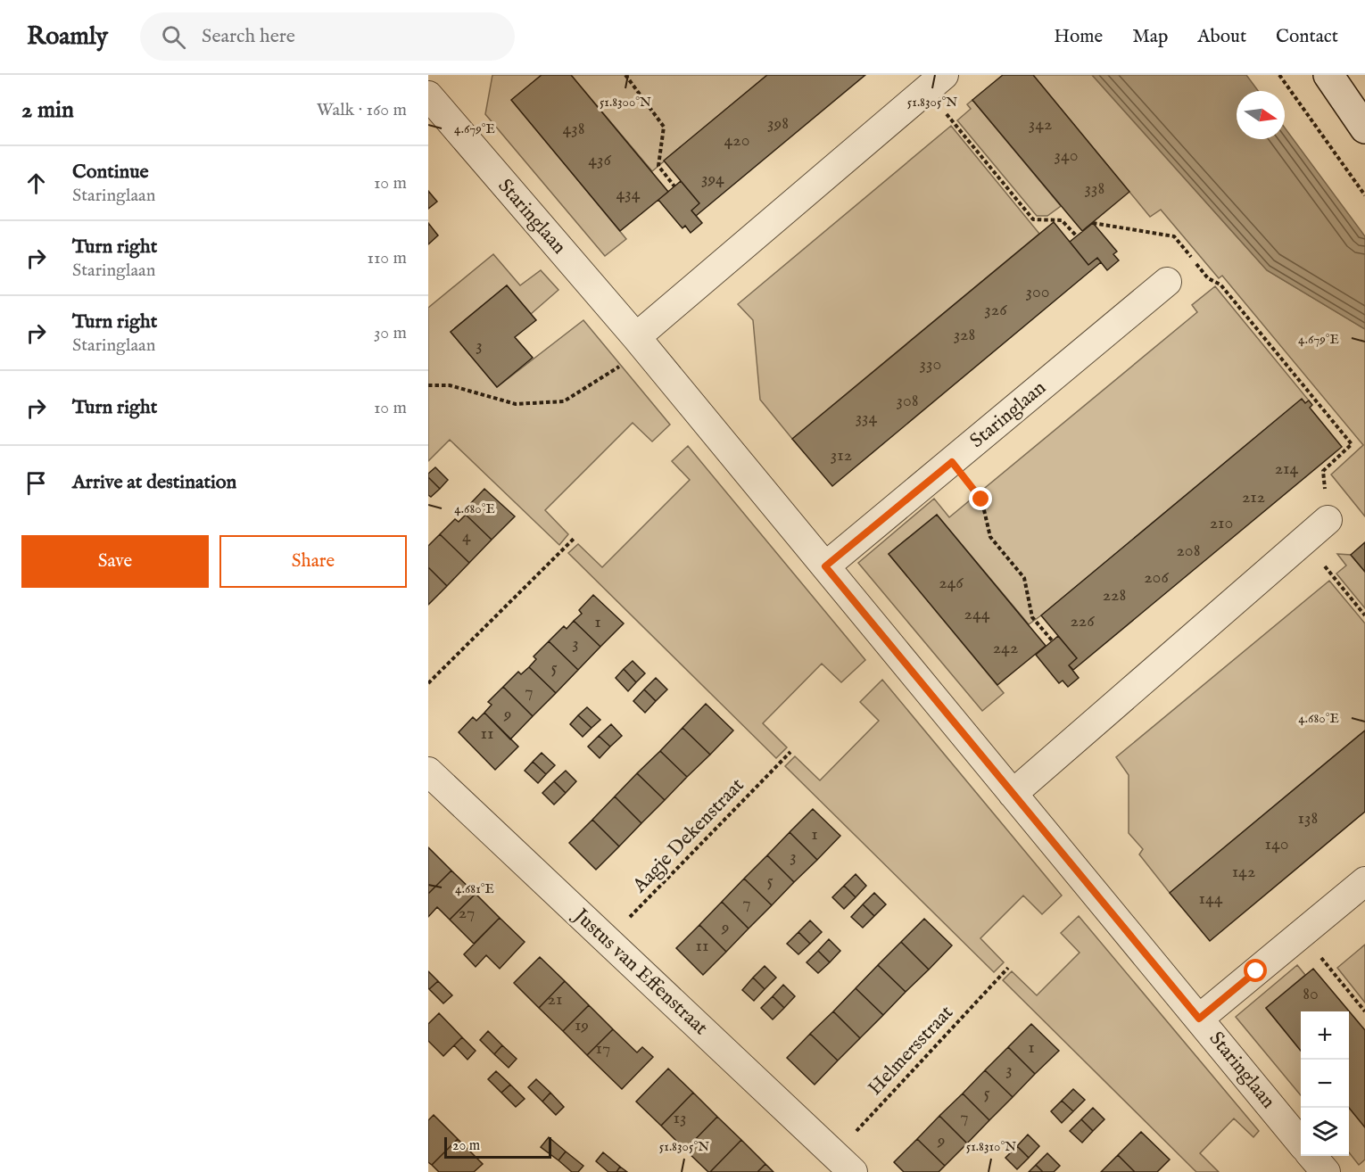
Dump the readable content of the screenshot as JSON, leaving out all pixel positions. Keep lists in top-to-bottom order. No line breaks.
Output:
{"streets":{"street":["Staringlaan","Justus van Effenstraat"],"path":["Aagje Dekenstraat","Helmersstraat"]},"crossings":[["Aagje Dekenstraat","Justus van Effenstraat"],["Justus van Effenstraat","Helmersstraat"]],"house_numbers":["398","342","438","420","340","436","394","338","434","300","326","328","3","330","308","334","312","214","212","210","4","208","206","246","228","244","226","1","3","242","5","7","9","11","138","1","140","3","142","5","144","7","27","9","11","80","21","19","1","17","3","5","7","13","9"],"scale_bar":"20 m","north":"right","page":{"header":"Roamly","search":"Search here","nav":["Home","Map","About","Contact"],"heading":["2 min","Walk · 160 m"],"list":[["Continue","Staringlaan","10 m"],["Turn right","Staringlaan","110 m"],["Turn right","Staringlaan","30 m"],["Turn right","10 m"],"Arrive at destination"],"buttons":["Save","Share"],"map_buttons":["+","−"],"scale":"20 m"},"coordinates":["51.8300°N","51.8305°N","4.679°E","4.680°E","4.681°E","51.8310°N"]}
